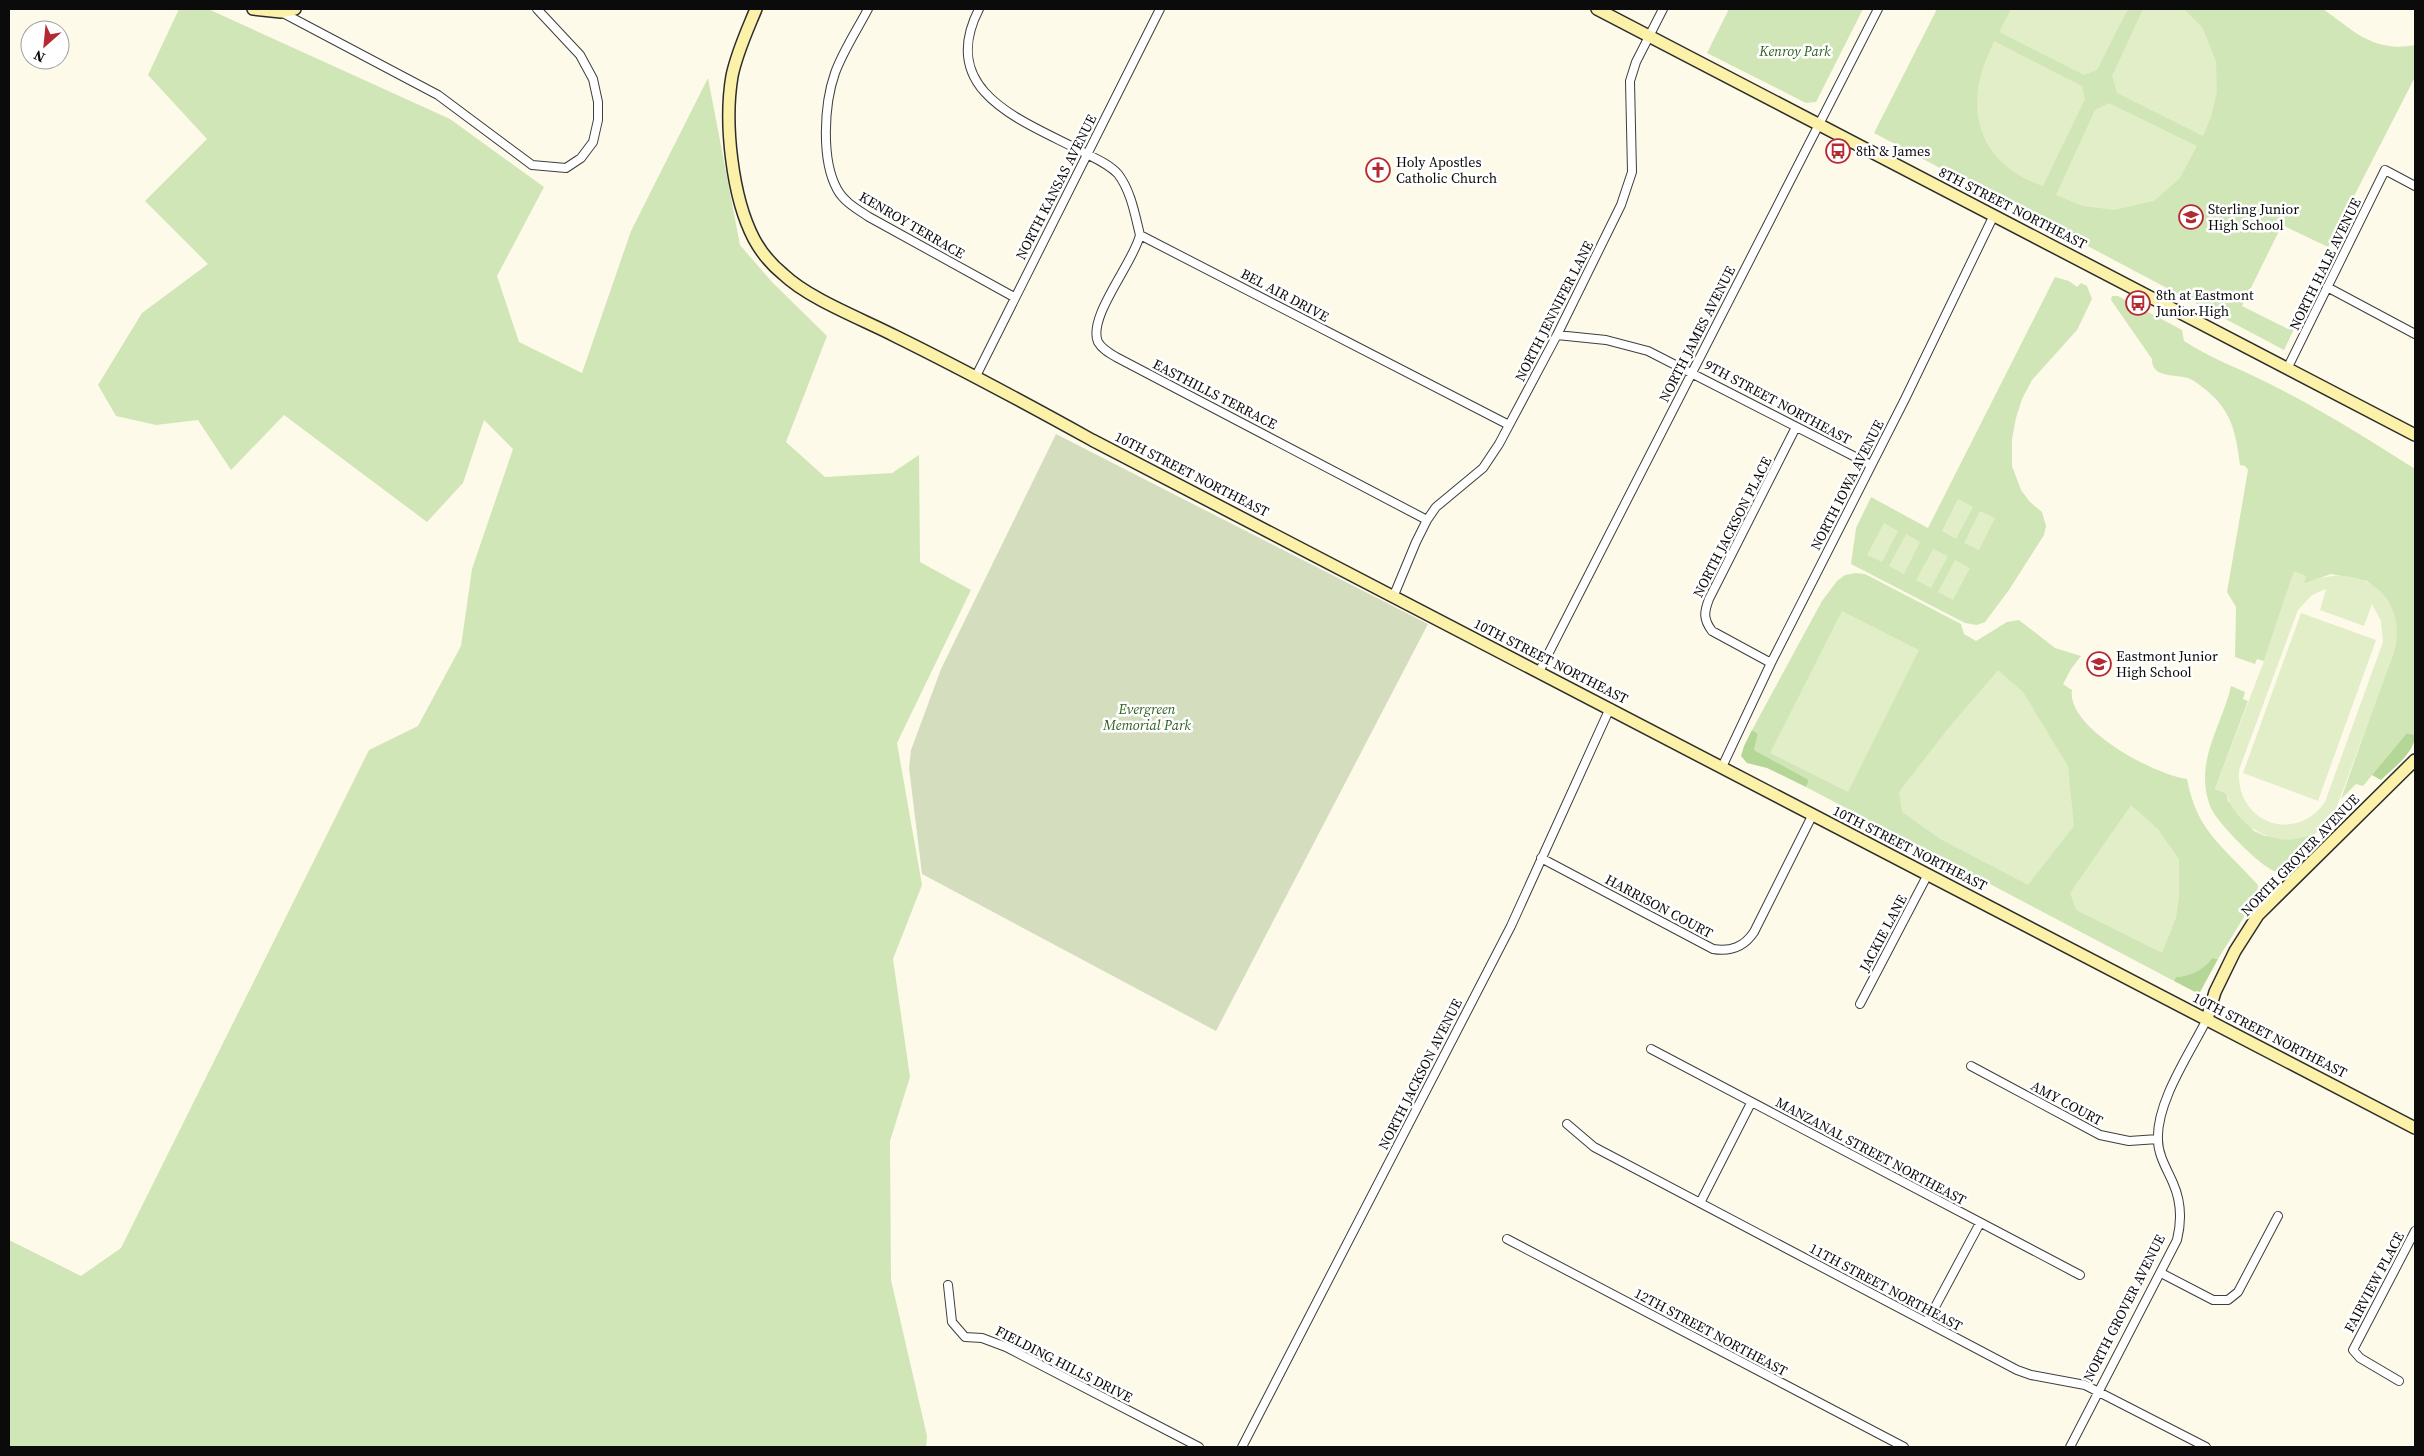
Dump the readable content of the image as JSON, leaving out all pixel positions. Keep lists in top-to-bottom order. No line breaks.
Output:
{"streets":{"main road":["8TH STREET NORTHEAST","10TH STREET NORTHEAST","NORTH GROVER AVENUE"],"street":["NORTH KANSAS AVENUE","KENROY TERRACE","NORTH HALE AVENUE","BEL AIR DRIVE","NORTH JENNIFER LANE","NORTH JAMES AVENUE","EASTHILLS TERRACE","9TH STREET NORTHEAST","NORTH IOWA AVENUE","NORTH JACKSON PLACE","HARRISON COURT","JACKIE LANE","NORTH JACKSON AVENUE","AMY COURT","MANZANAL STREET NORTHEAST","FAIRVIEW PLACE","11TH STREET NORTHEAST","12TH STREET NORTHEAST","FIELDING HILLS DRIVE"]},"crossings":[["NORTH KANSAS AVENUE","KENROY TERRACE"],["NORTH KANSAS AVENUE","10TH STREET NORTHEAST"],["8TH STREET NORTHEAST","NORTH HALE AVENUE"],["8TH STREET NORTHEAST","NORTH JENNIFER LANE"],["8TH STREET NORTHEAST","NORTH JAMES AVENUE"],["8TH STREET NORTHEAST","NORTH IOWA AVENUE"],["BEL AIR DRIVE","NORTH JENNIFER LANE"],["BEL AIR DRIVE","EASTHILLS TERRACE"],["NORTH JENNIFER LANE","EASTHILLS TERRACE"],["NORTH JENNIFER LANE","9TH STREET NORTHEAST"],["NORTH JENNIFER LANE","10TH STREET NORTHEAST"],["NORTH JAMES AVENUE","9TH STREET NORTHEAST"],["NORTH JAMES AVENUE","10TH STREET NORTHEAST"],["9TH STREET NORTHEAST","NORTH IOWA AVENUE"],["9TH STREET NORTHEAST","NORTH JACKSON PLACE"],["10TH STREET NORTHEAST","NORTH IOWA AVENUE"],["10TH STREET NORTHEAST","NORTH GROVER AVENUE"],["10TH STREET NORTHEAST","HARRISON COURT"],["10TH STREET NORTHEAST","JACKIE LANE"],["10TH STREET NORTHEAST","NORTH JACKSON AVENUE"],["NORTH IOWA AVENUE","NORTH JACKSON PLACE"],["NORTH GROVER AVENUE","AMY COURT"],["NORTH GROVER AVENUE","11TH STREET NORTHEAST"],["HARRISON COURT","NORTH JACKSON AVENUE"]],"parks":["Kenroy Park","Evergreen Memorial Park"],"places":{"bus stop":["8th & James","8th at Eastmont Junior High"],"church":["Holy Apostles Catholic Church"],"school or university":["Sterling Junior High School","Eastmont Junior High School"]},"north":"bottom left"}
